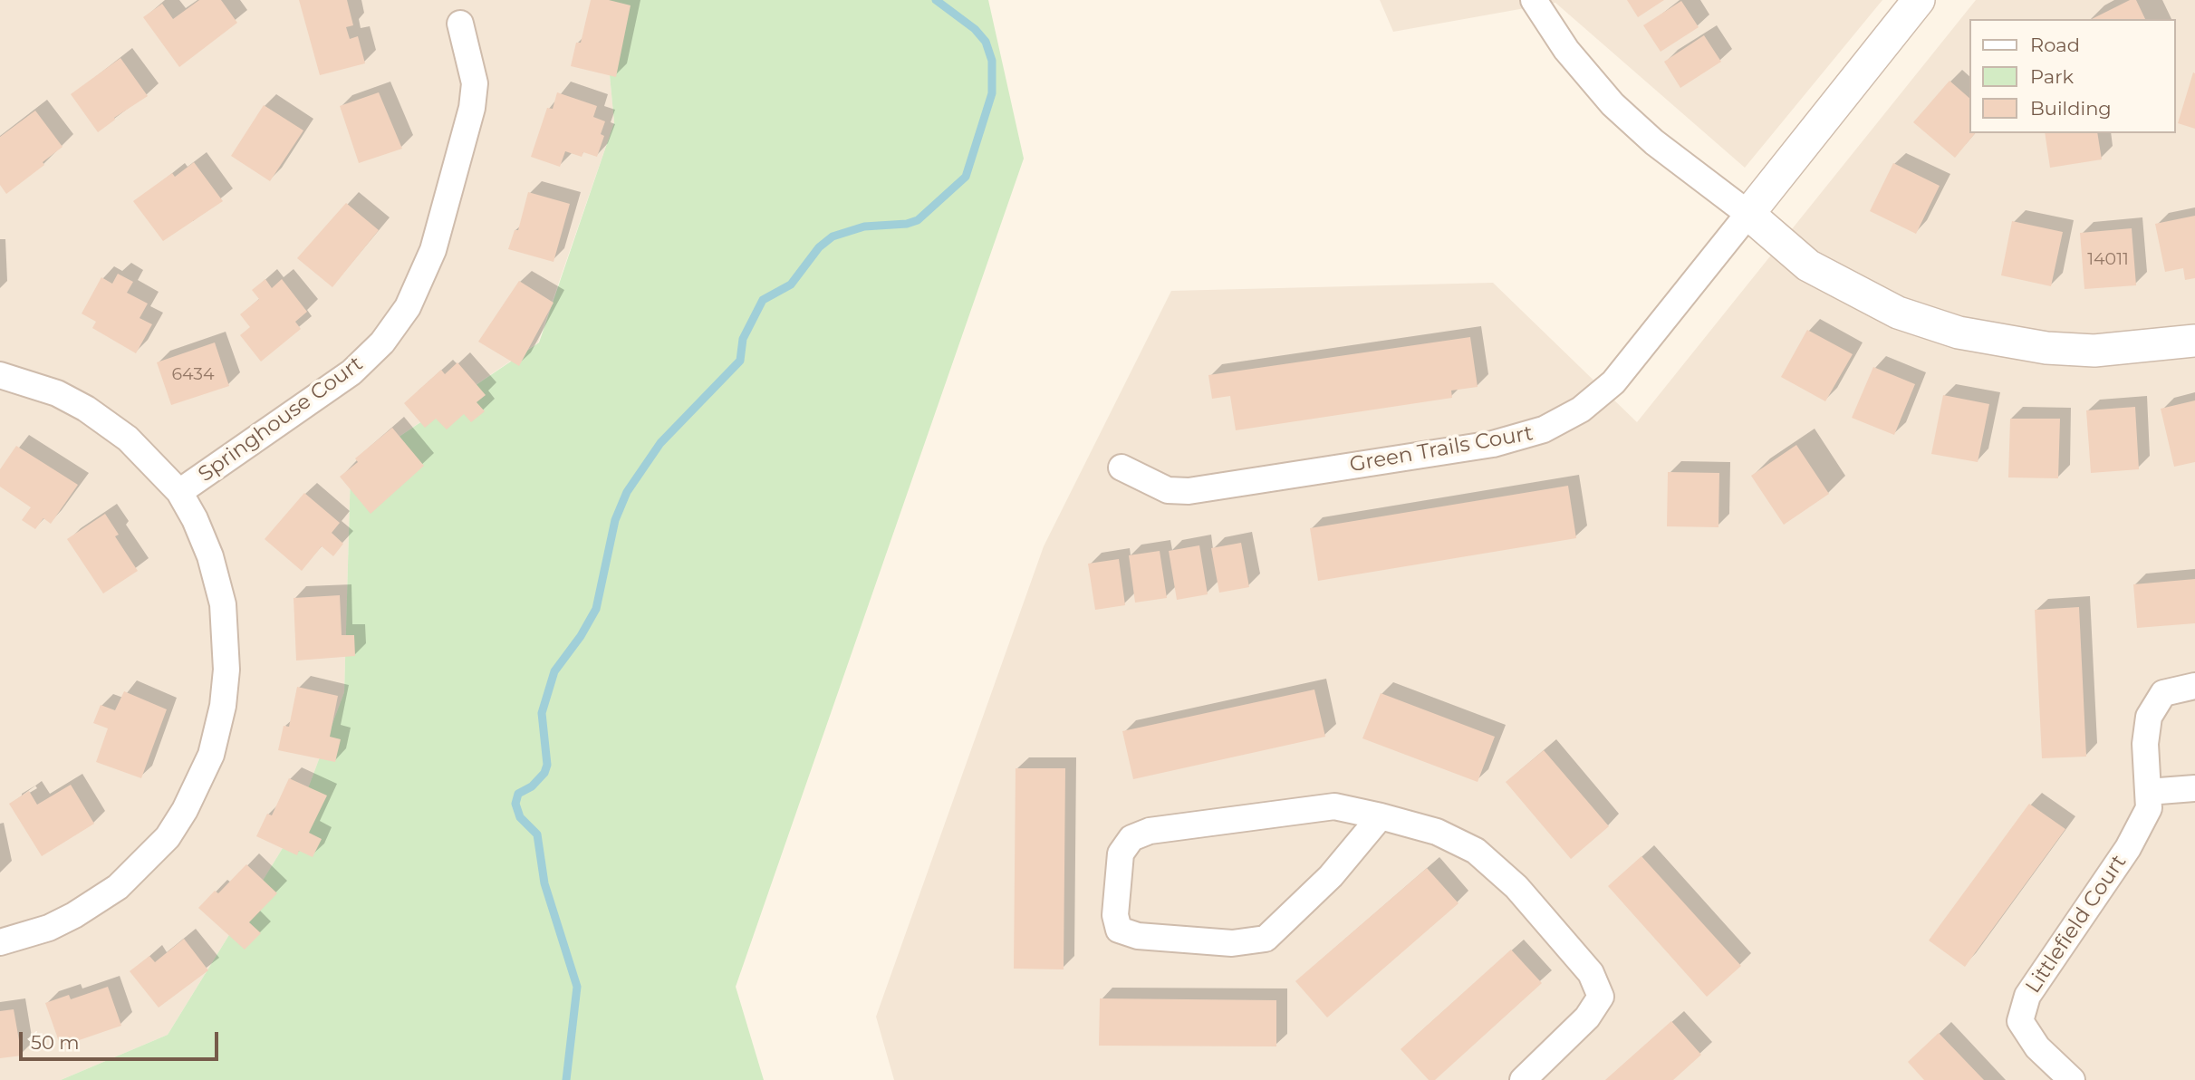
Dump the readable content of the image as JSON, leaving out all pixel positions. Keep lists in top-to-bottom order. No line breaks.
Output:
{"streets":{"street":["Springhouse Court","Green Trails Court","Littlefield Court"]},"house_numbers":["14011","6434"],"legend":["Road","Park","Building"],"scale_bar":"50 m"}
